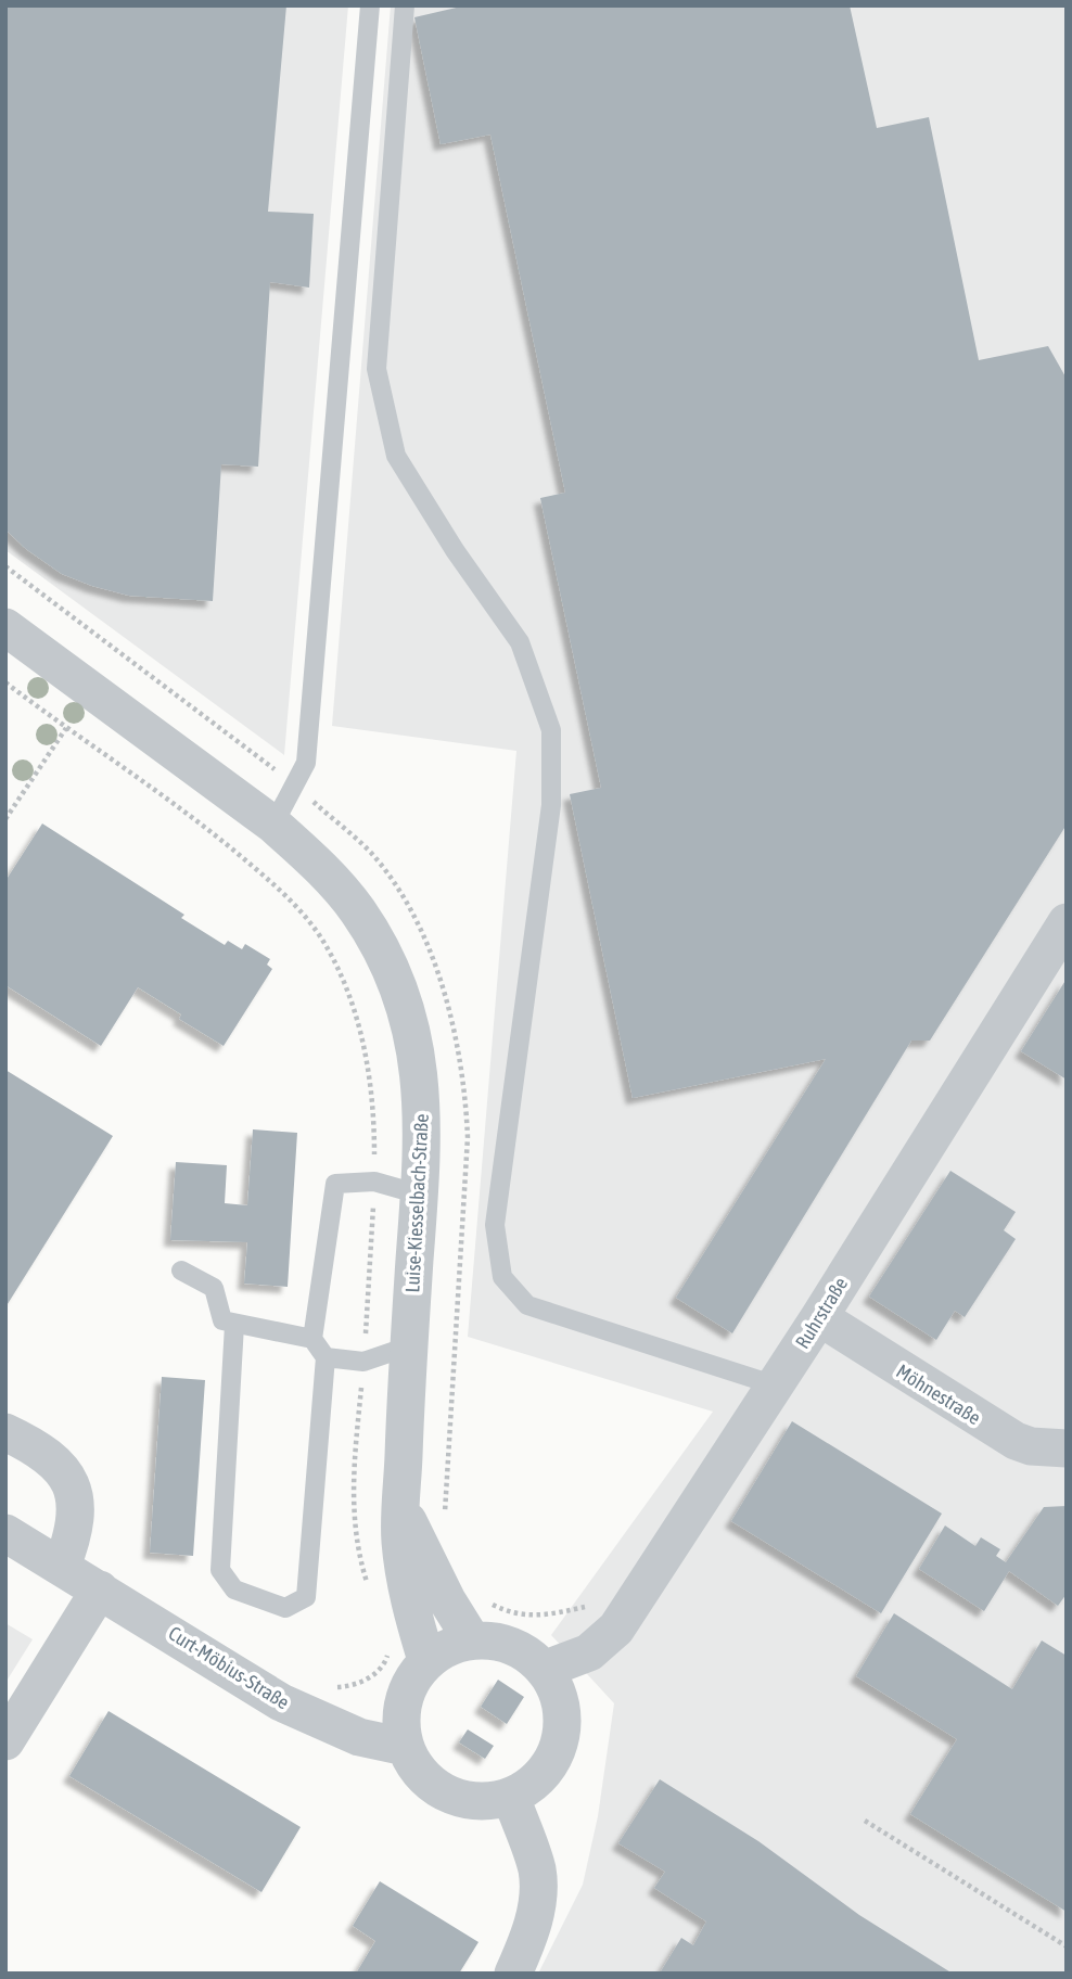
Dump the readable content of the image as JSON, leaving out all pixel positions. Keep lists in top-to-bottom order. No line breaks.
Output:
{"streets":{"street":["Luise-Kiesselbach-Straße","Ruhrstraße","Möhnestraße","Curt-Möbius-Straße"]},"crossings":[["Luise-Kiesselbach-Straße","Ruhrstraße"],["Luise-Kiesselbach-Straße","Curt-Möbius-Straße"],["Ruhrstraße","Möhnestraße"],["Ruhrstraße","Curt-Möbius-Straße"]]}
